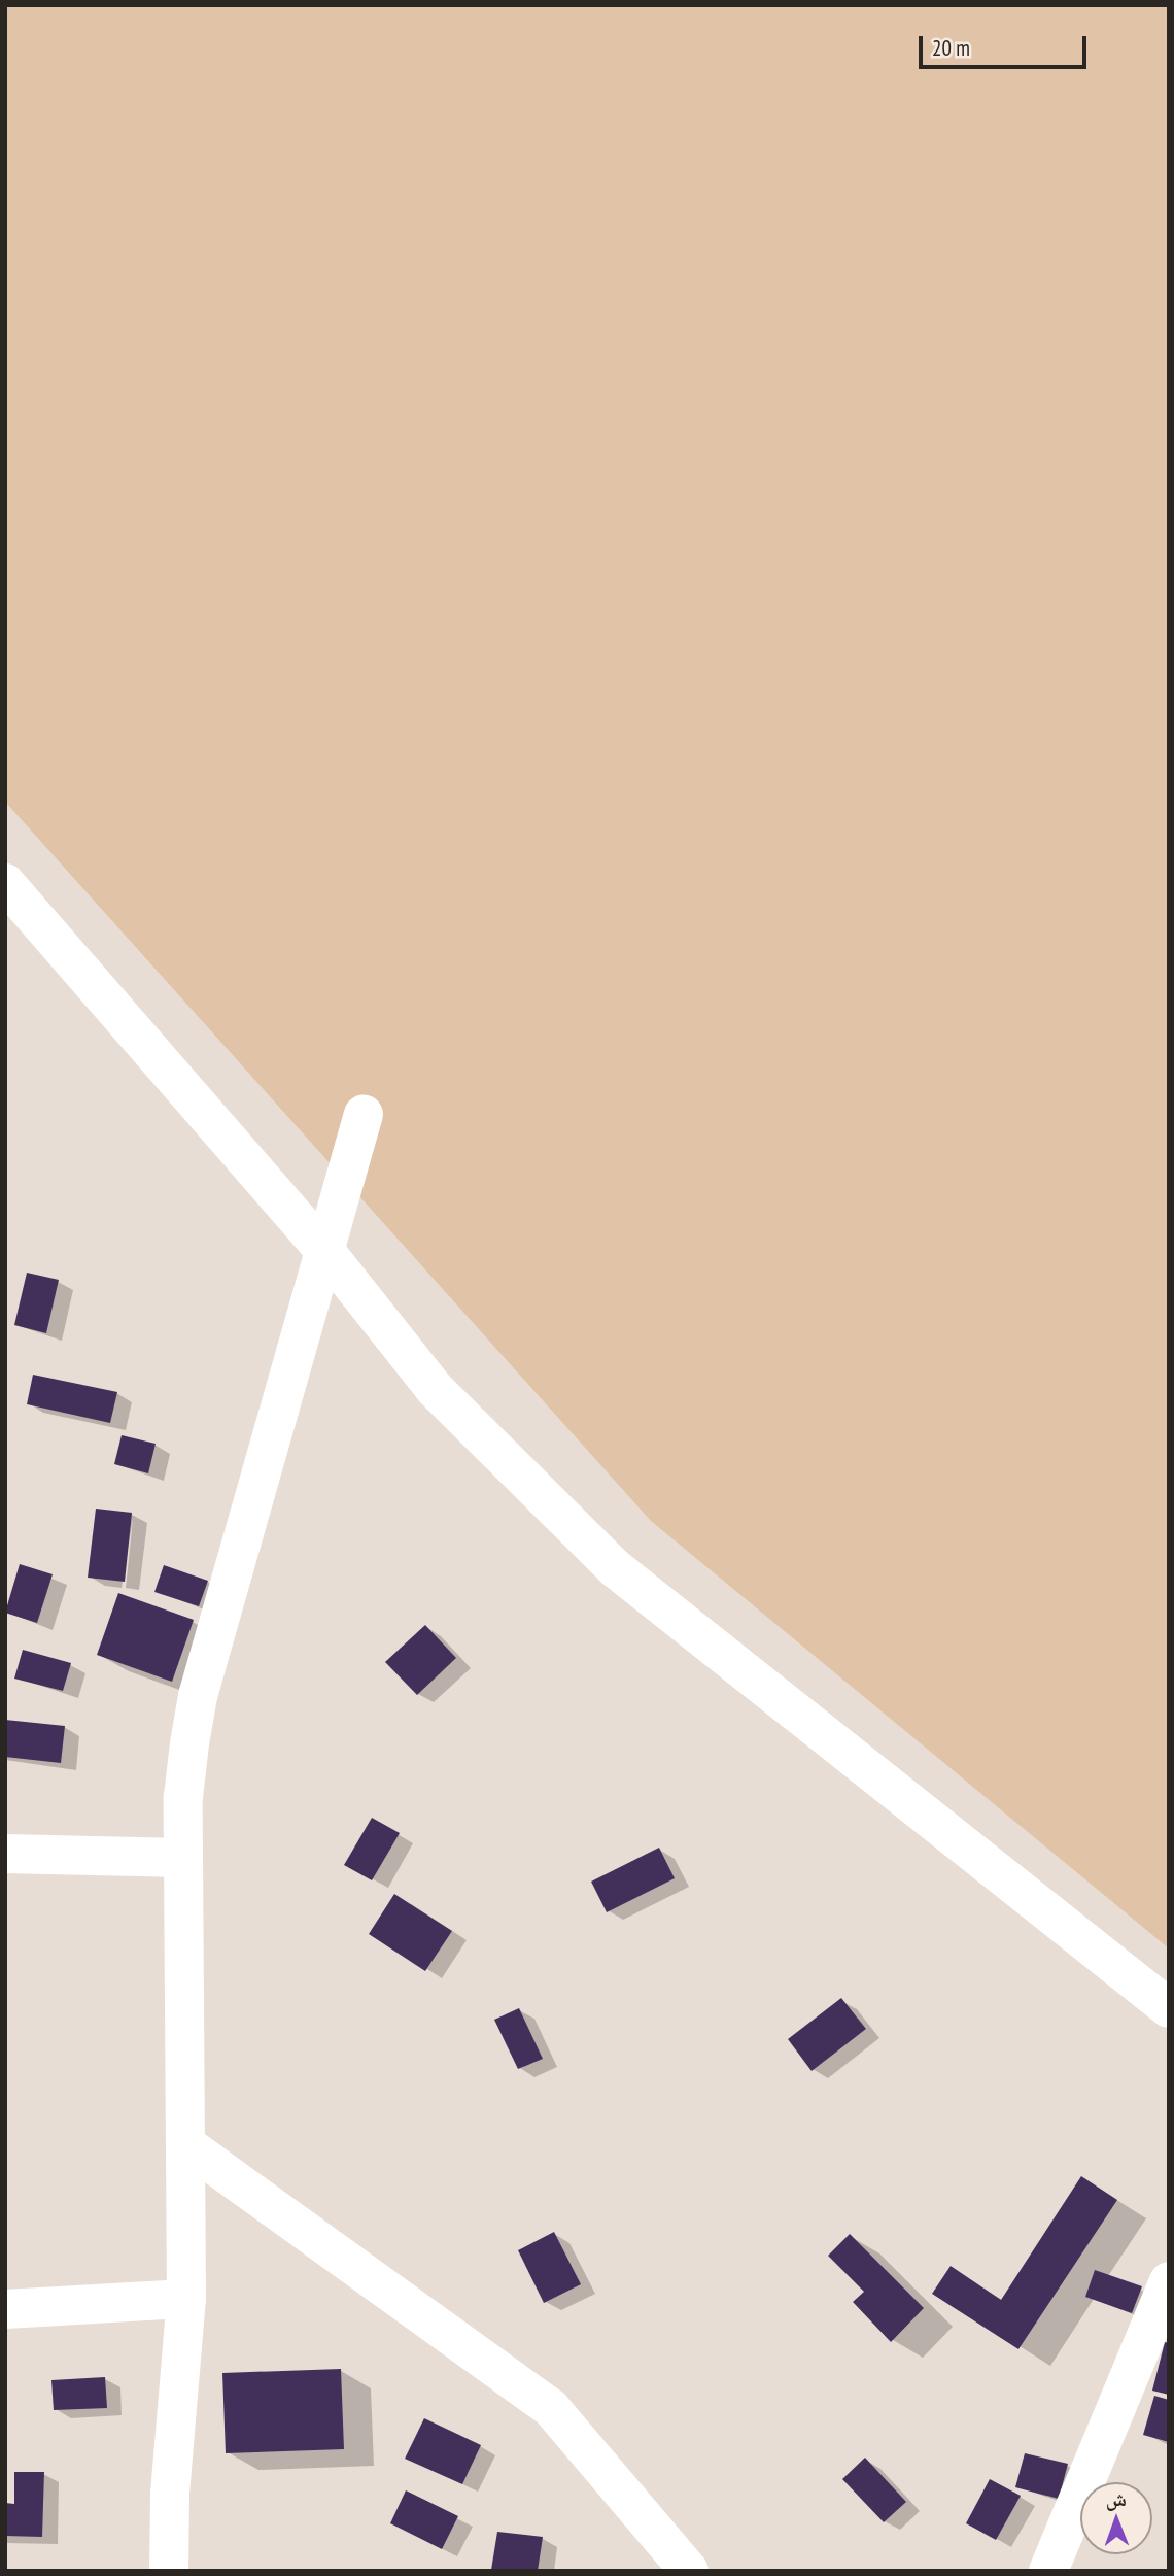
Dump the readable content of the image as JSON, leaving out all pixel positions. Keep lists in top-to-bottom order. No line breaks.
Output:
{"scale_bar":"20 m","north":"top"}
